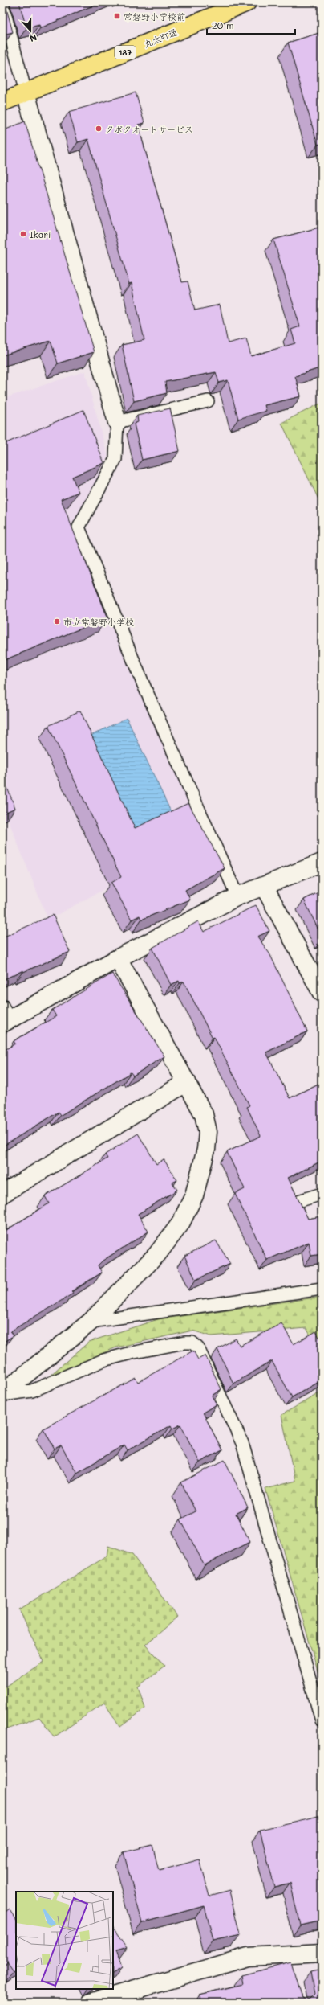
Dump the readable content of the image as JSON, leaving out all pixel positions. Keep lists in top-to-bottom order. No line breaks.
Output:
{"streets":{"main road":["丸太町通","187"]},"places":{"transit":["常磐野小学校前"],"other":["クボタオートサービス","Ikari","市立常磐野小学校"]},"scale_bar":"20 m","north":"bottom"}
